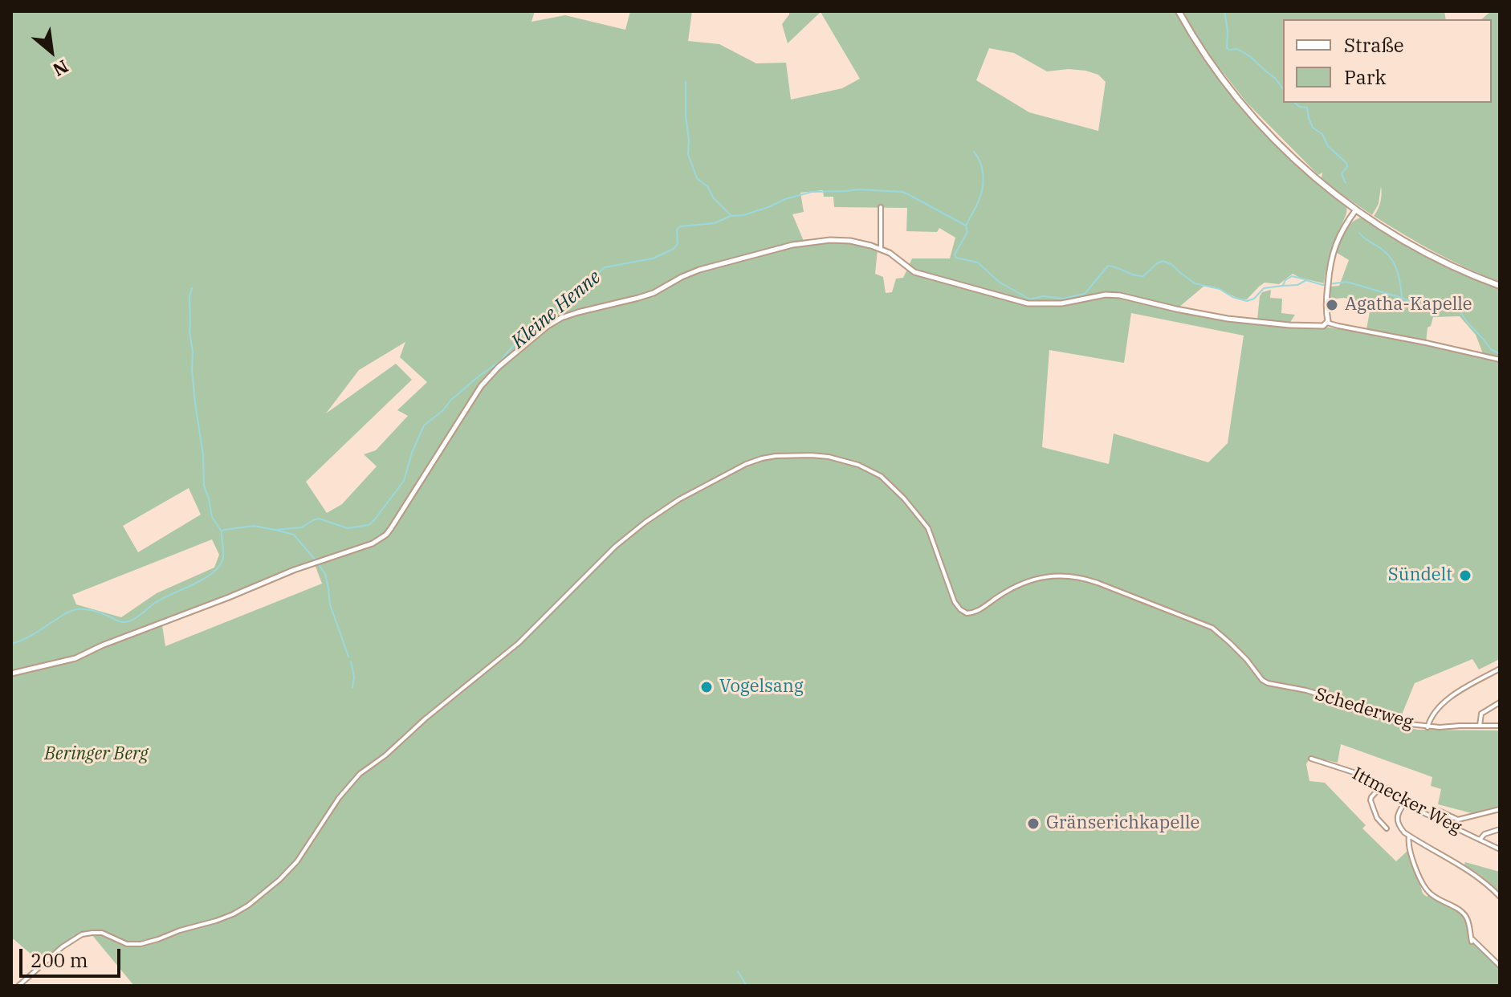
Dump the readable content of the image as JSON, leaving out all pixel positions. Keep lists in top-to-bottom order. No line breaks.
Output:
{"streets":{"street":["Schederweg","Ittmecker Weg"]},"water":["Kleine Henne"],"parks":["Beringer Berg"],"places":["Agatha-Kapelle","Sündelt","Vogelsang","Gränserichkapelle"],"legend":["Straße","Park"],"scale_bar":"200 m","north":"bottom right"}
